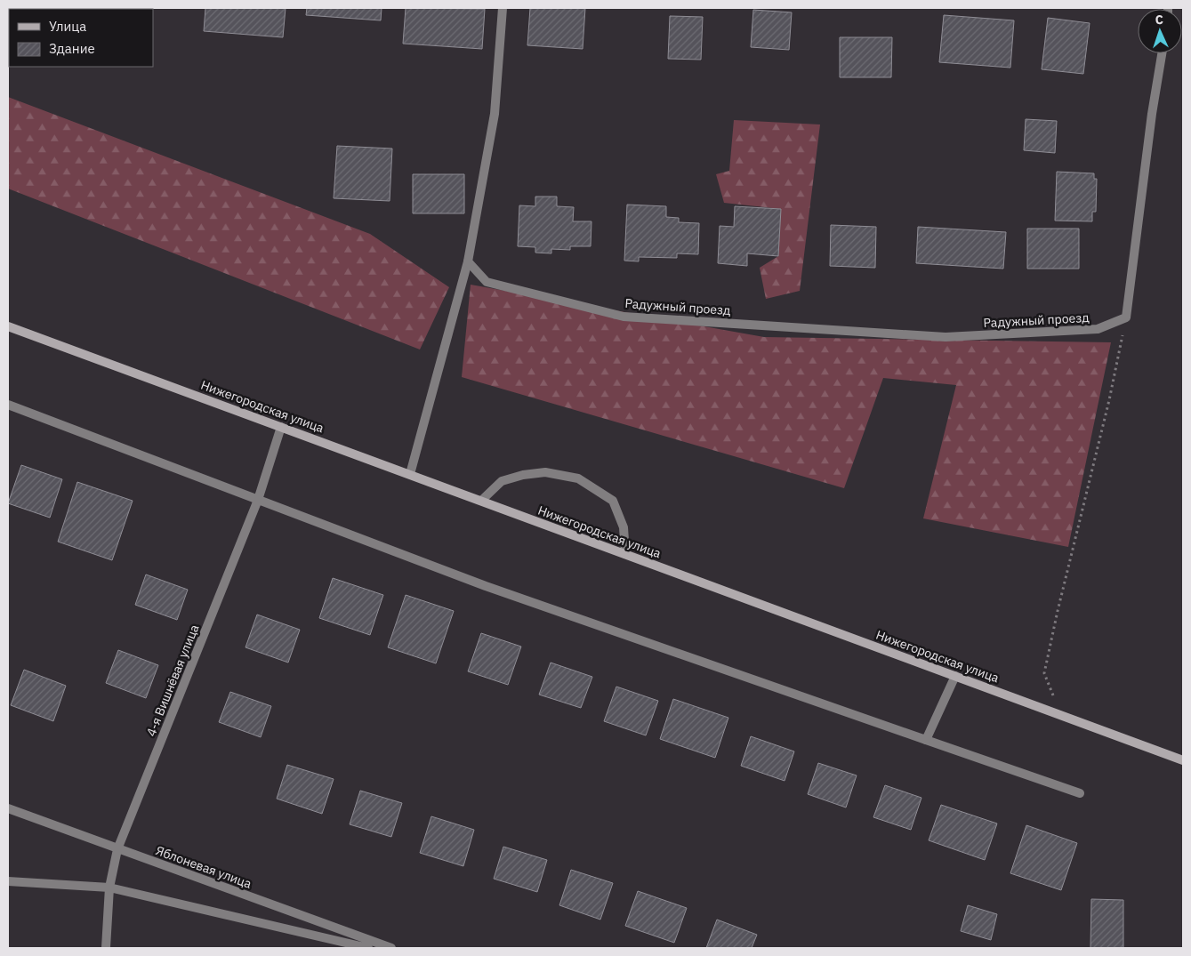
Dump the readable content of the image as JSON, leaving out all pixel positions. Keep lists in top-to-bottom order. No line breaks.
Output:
{"streets":{"street":["Радужный проезд","Нижегородская улица","4-я Вишнёвая улица","Яблоневая улица"]},"crossings":[["Нижегородская улица","4-я Вишнёвая улица"],["4-я Вишнёвая улица","Яблоневая улица"]],"legend":["Улица","Здание"],"north":"top"}
